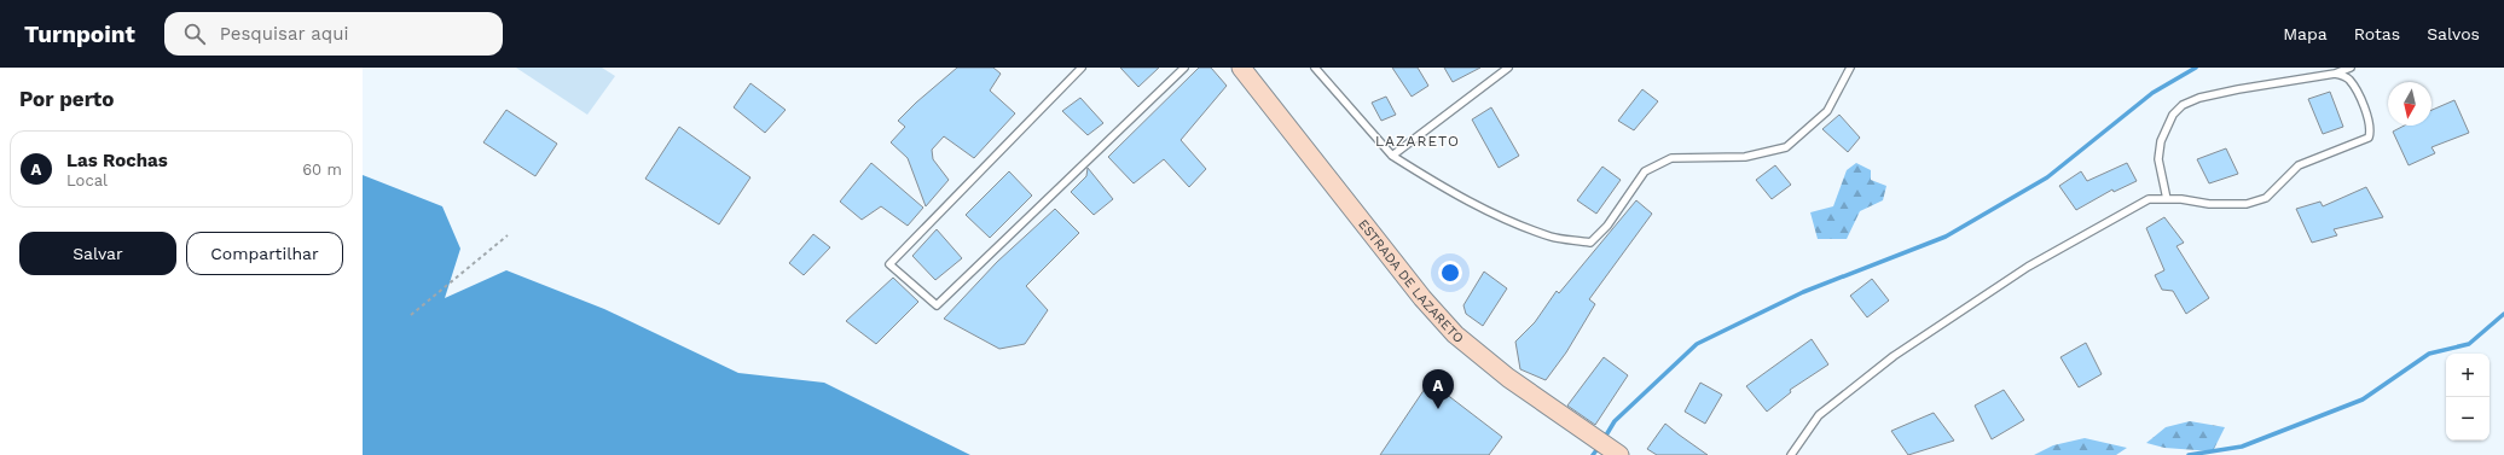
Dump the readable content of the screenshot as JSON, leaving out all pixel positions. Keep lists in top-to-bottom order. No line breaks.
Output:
{"streets":{"street":["ESTRADA DE LAZARETO"]},"districts":["LAZARETO"],"north":"bottom","page":{"header":"Turnpoint","search":"Pesquisar aqui","nav":["Mapa","Rotas","Salvos"],"heading":"Por perto","list":[{"mark":"A","name":"Las Rochas","note":"Local","value":"60 m"}],"buttons":["Salvar","Compartilhar"],"map_buttons":["+","−"],"pins":"A"}}
